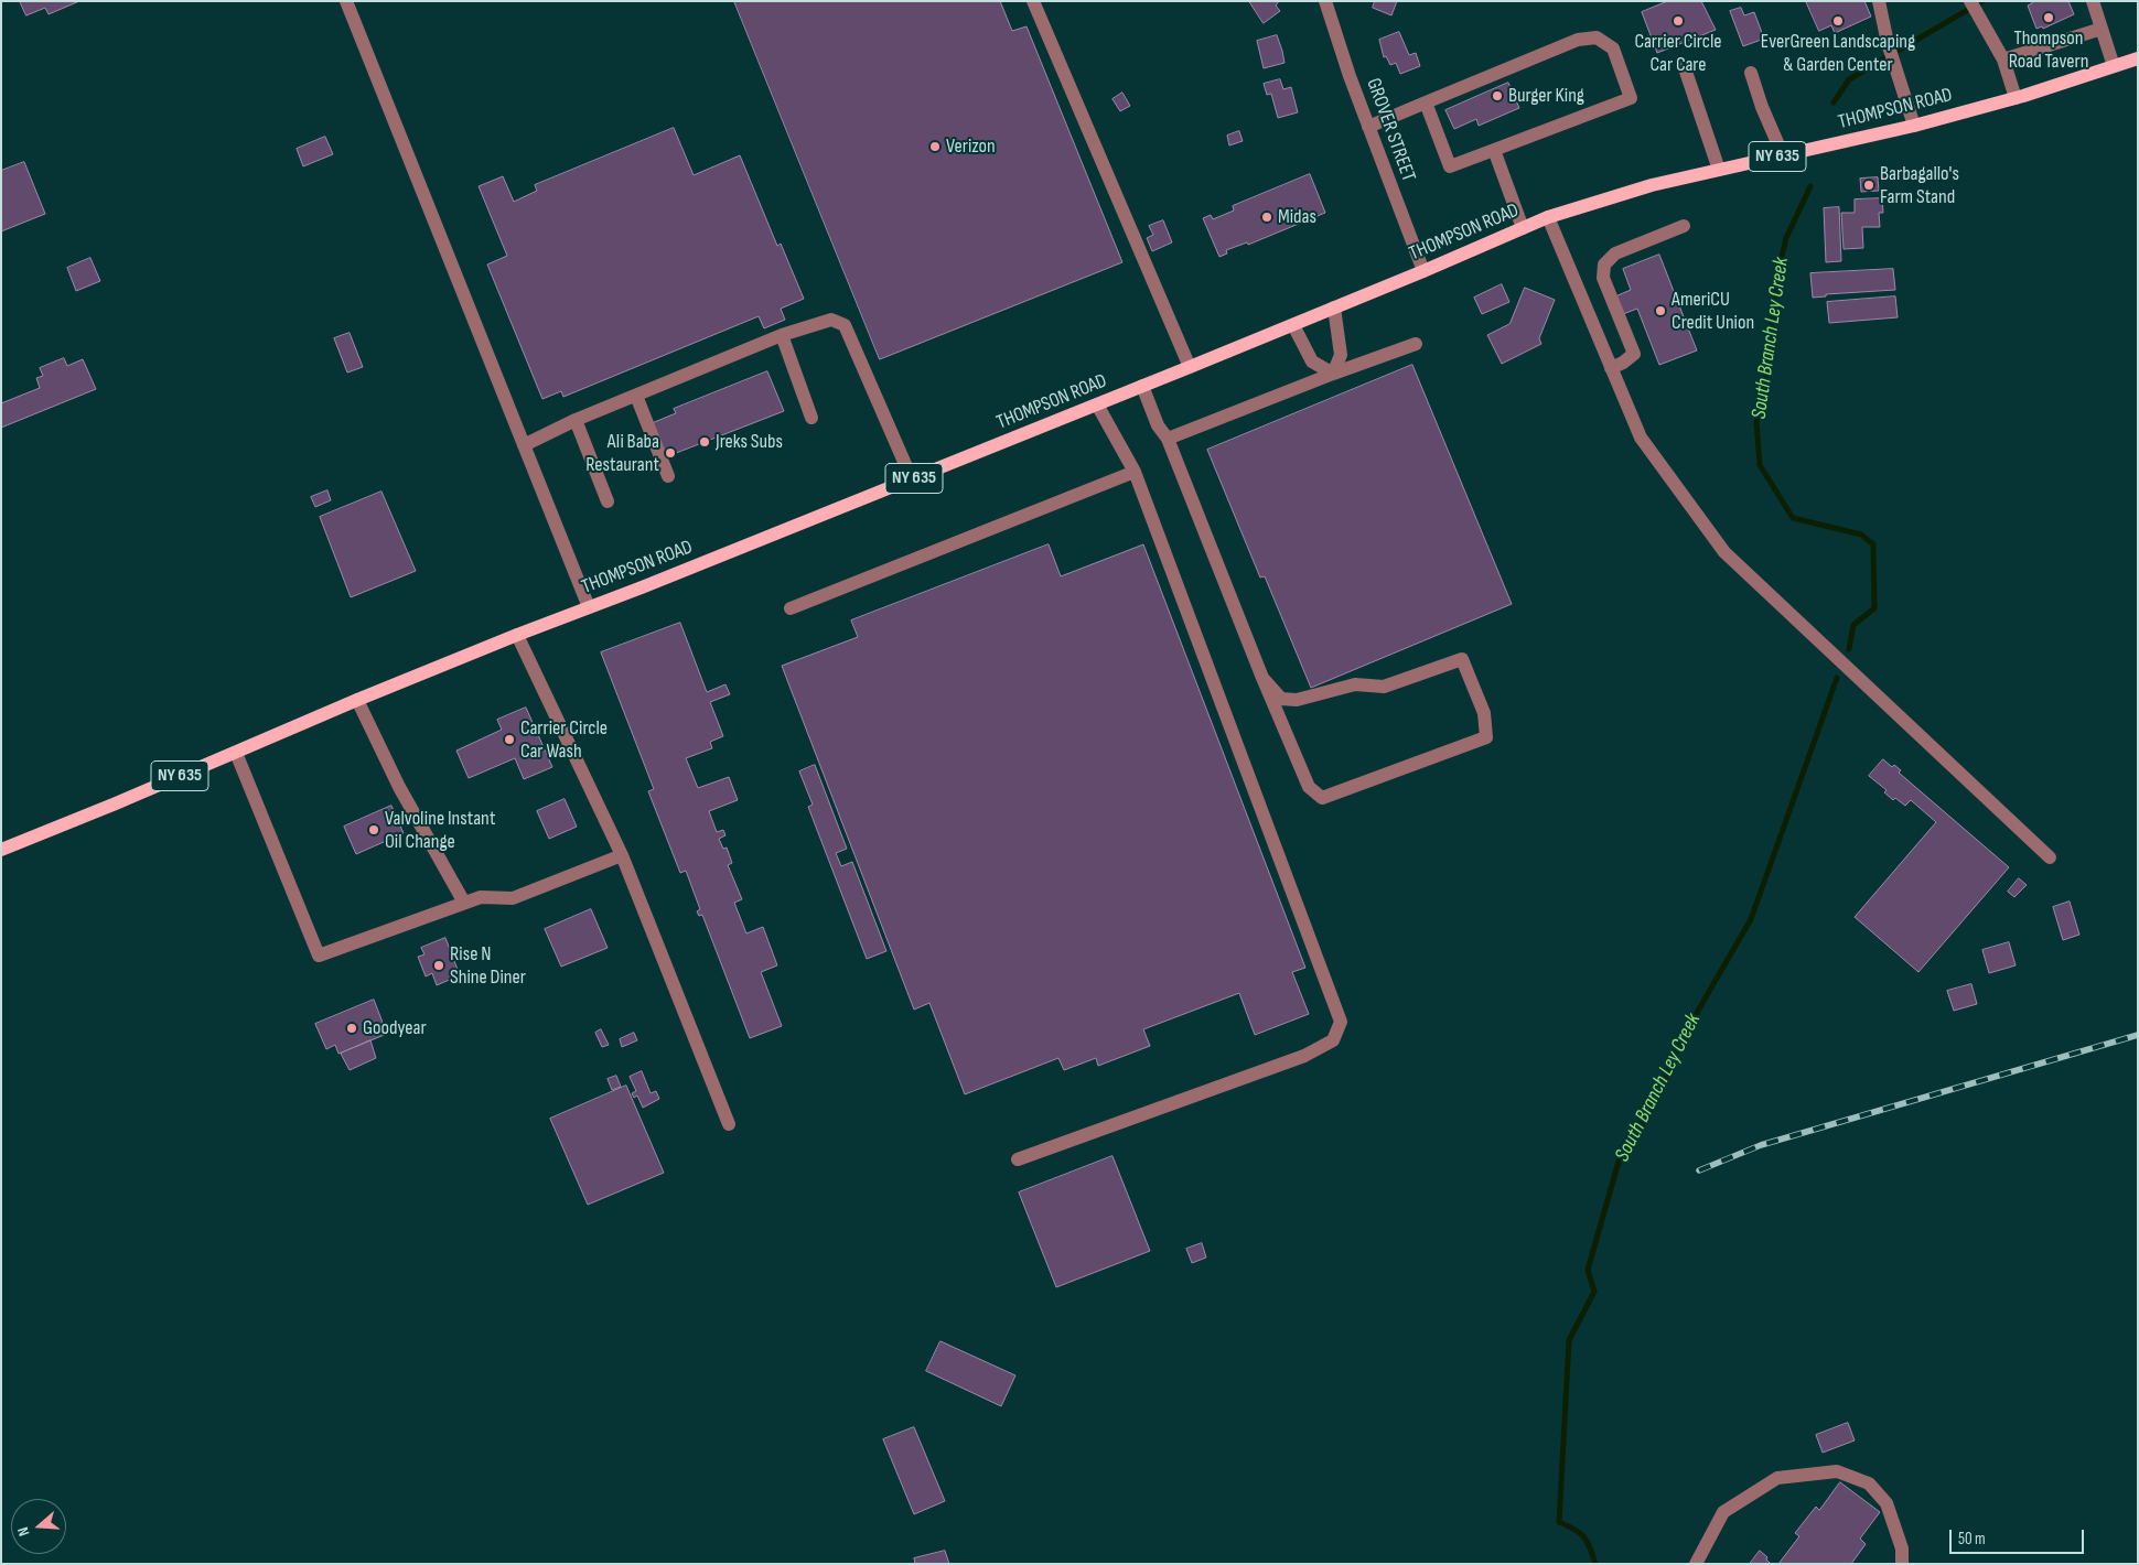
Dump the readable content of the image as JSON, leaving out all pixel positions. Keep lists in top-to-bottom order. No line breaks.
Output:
{"streets":{"main road":["THOMPSON ROAD","NY 635"],"street":["GROVER STREET"]},"crossings":[["THOMPSON ROAD","GROVER STREET"]],"water":["South Branch Ley Creek"],"places":["Thompson Road Tavern","Carrier Circle Car Care","EverGreen Landscaping & Garden Center","Burger King","Verizon","Barbagallo's Farm Stand","Midas","AmeriCU Credit Union","Jreks Subs","Ali Baba Restaurant","Carrier Circle Car Wash","Valvoline Instant Oil Change","Rise N Shine Diner","Goodyear"],"scale_bar":"50 m","north":"left"}
